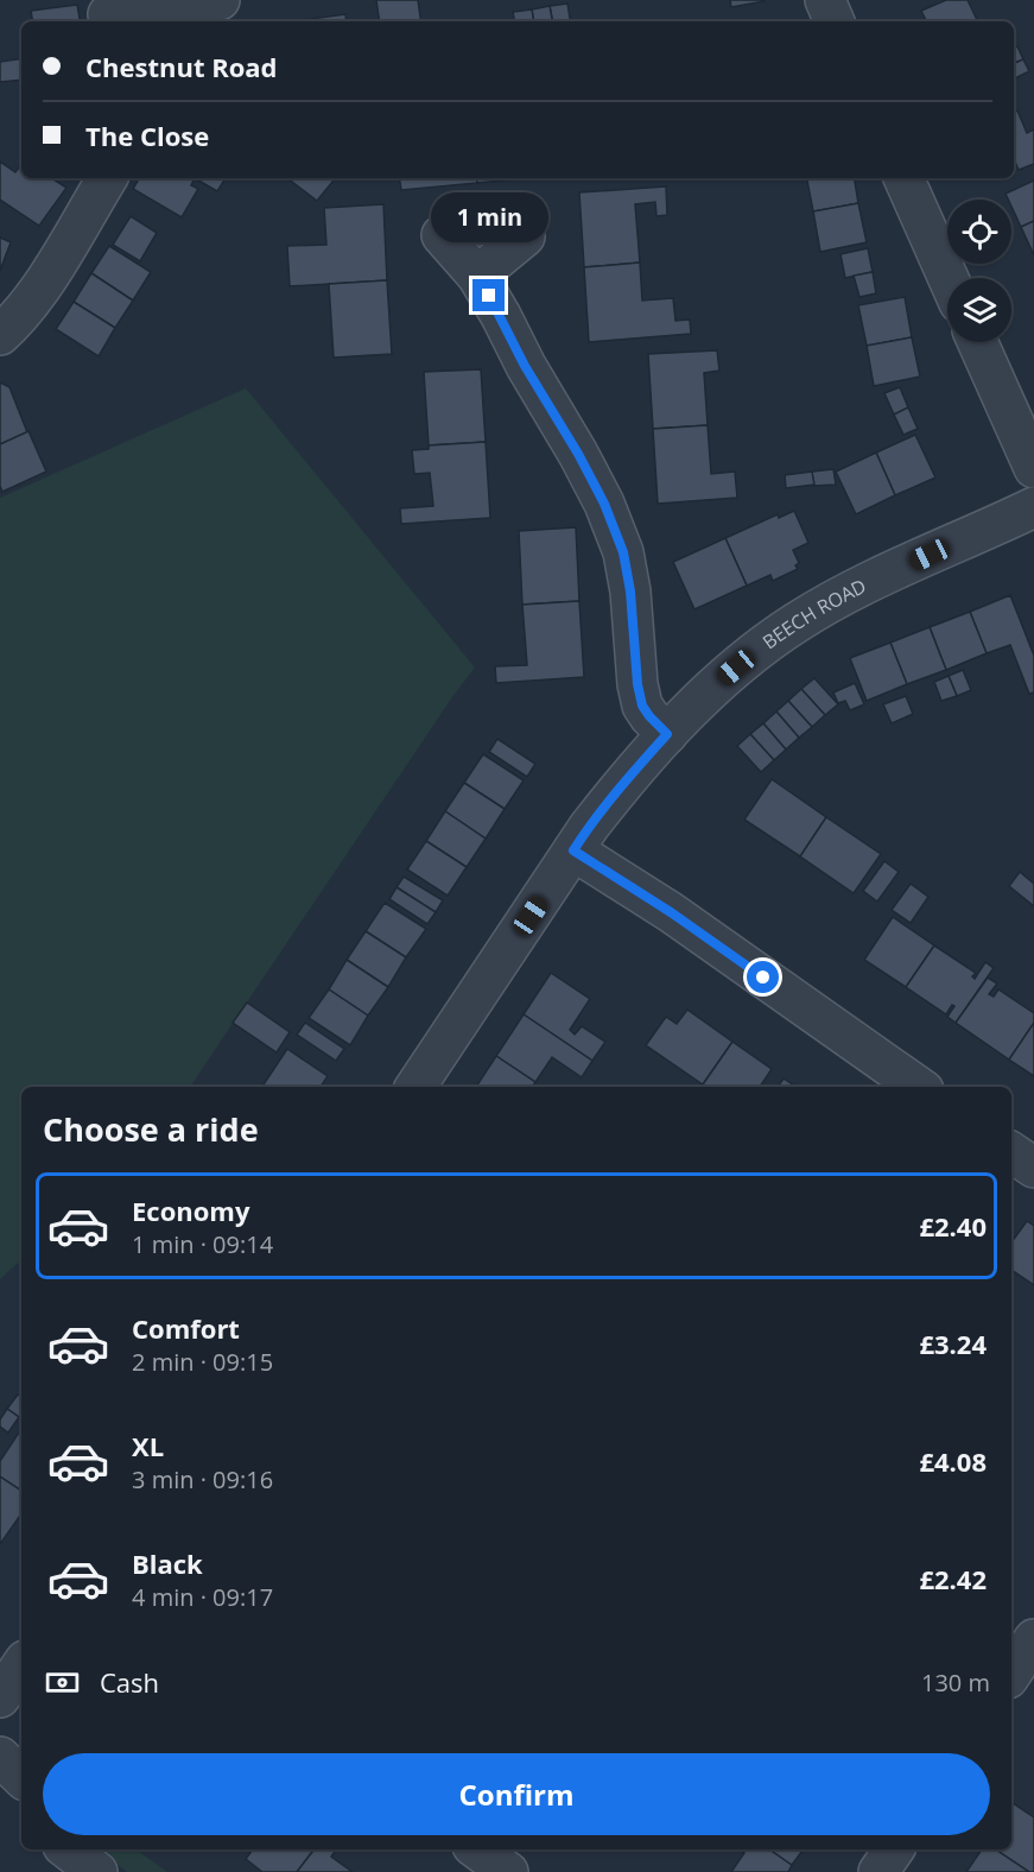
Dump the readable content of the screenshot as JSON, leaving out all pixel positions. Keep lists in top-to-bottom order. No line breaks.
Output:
{"streets":{"street":["BEECH ROAD"]},"page":{"banner":["Chestnut Road","The Close"],"bubble":"1 min","heading":"Choose a ride","list":[{"name":"Economy","note":"1 min · 09:14","value":"£2.40"},{"name":"Comfort","note":"2 min · 09:15","value":"£3.24"},{"name":"XL","note":"3 min · 09:16","value":"£4.08"},{"name":"Black","note":"4 min · 09:17","value":"£2.42"}],"pay":["Cash","130 m"],"buttons":"Confirm"}}
